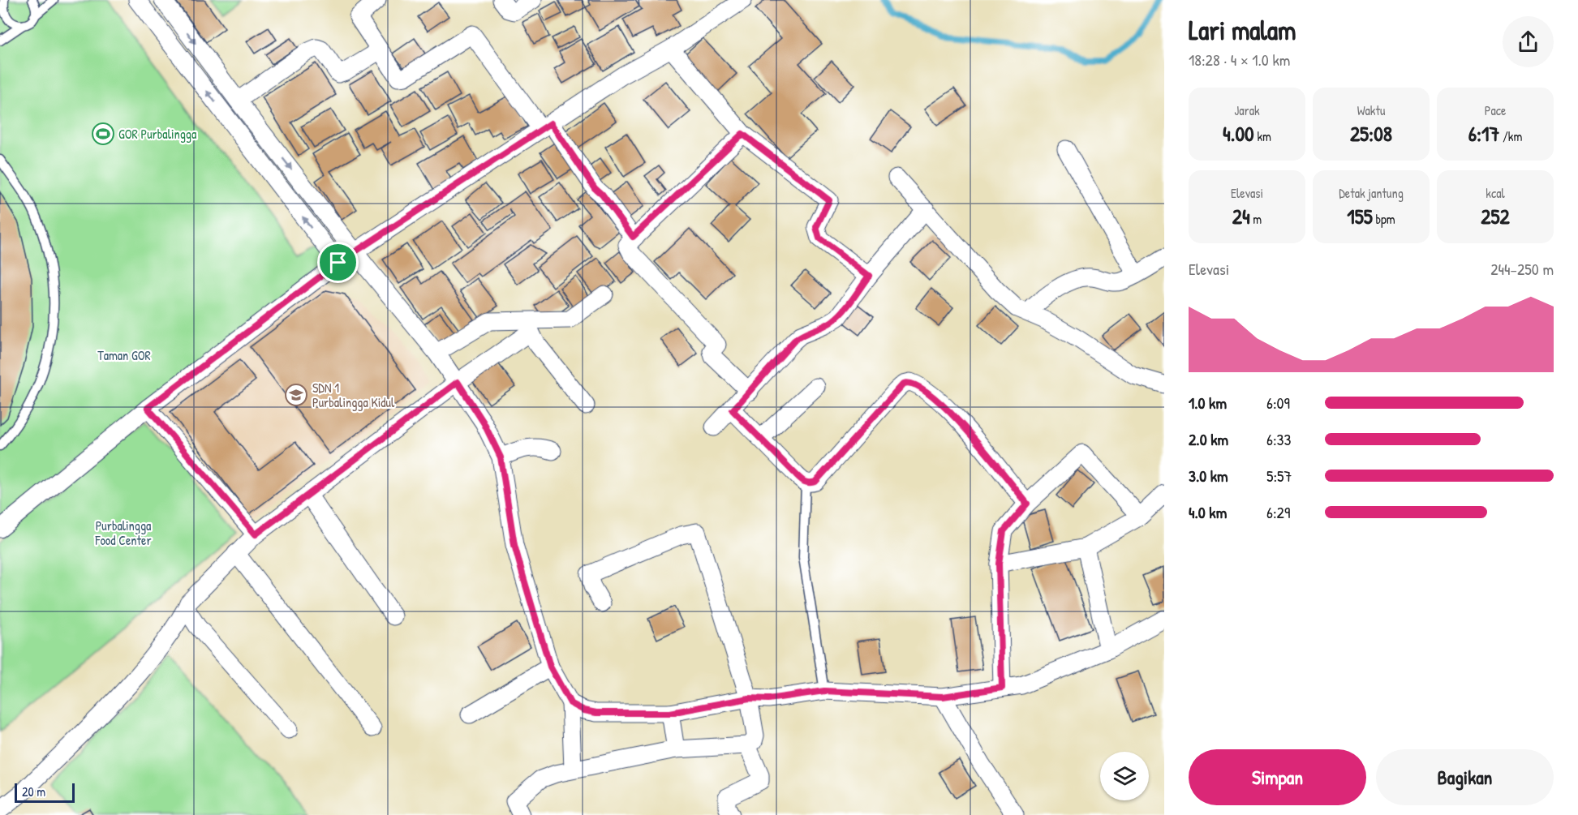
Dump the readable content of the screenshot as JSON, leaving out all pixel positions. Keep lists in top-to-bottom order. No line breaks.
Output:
{"parks":["Taman GOR","Purbalingga Food Center"],"places":{"sports":["GOR Purbalingga"],"school or university":["SDN 1 Purbalingga Kidul"]},"scale_bar":"20 m","page":{"heading":["Lari malam","18:28 · 4 × 1.0 km"],"stats":[["Jarak","4.00 km"],["Waktu","25:08"],["Pace","6:17 /km"],["Elevasi","24 m"],["Detak jantung","155 bpm"],["kcal","252"]],"chart":["Elevasi","244–250 m"],"list":[{"name":"1.0 km","note":"6:09"},{"name":"2.0 km","note":"6:33"},{"name":"3.0 km","note":"5:57"},{"name":"4.0 km","note":"6:29"}],"buttons":["Simpan","Bagikan"],"scale":"20 m"}}
